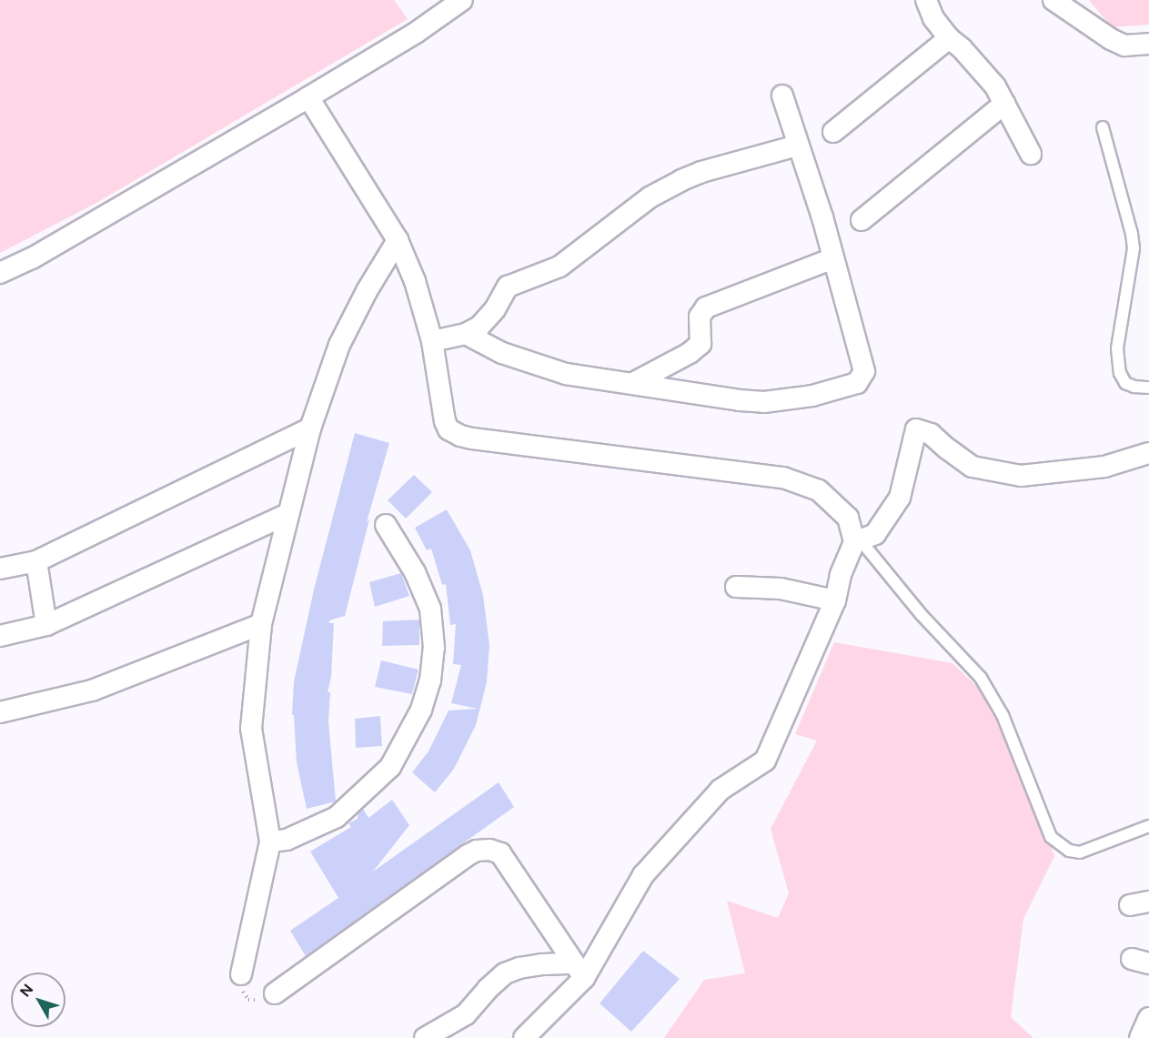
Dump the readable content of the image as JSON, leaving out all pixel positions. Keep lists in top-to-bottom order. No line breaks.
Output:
{"north":"top left"}
